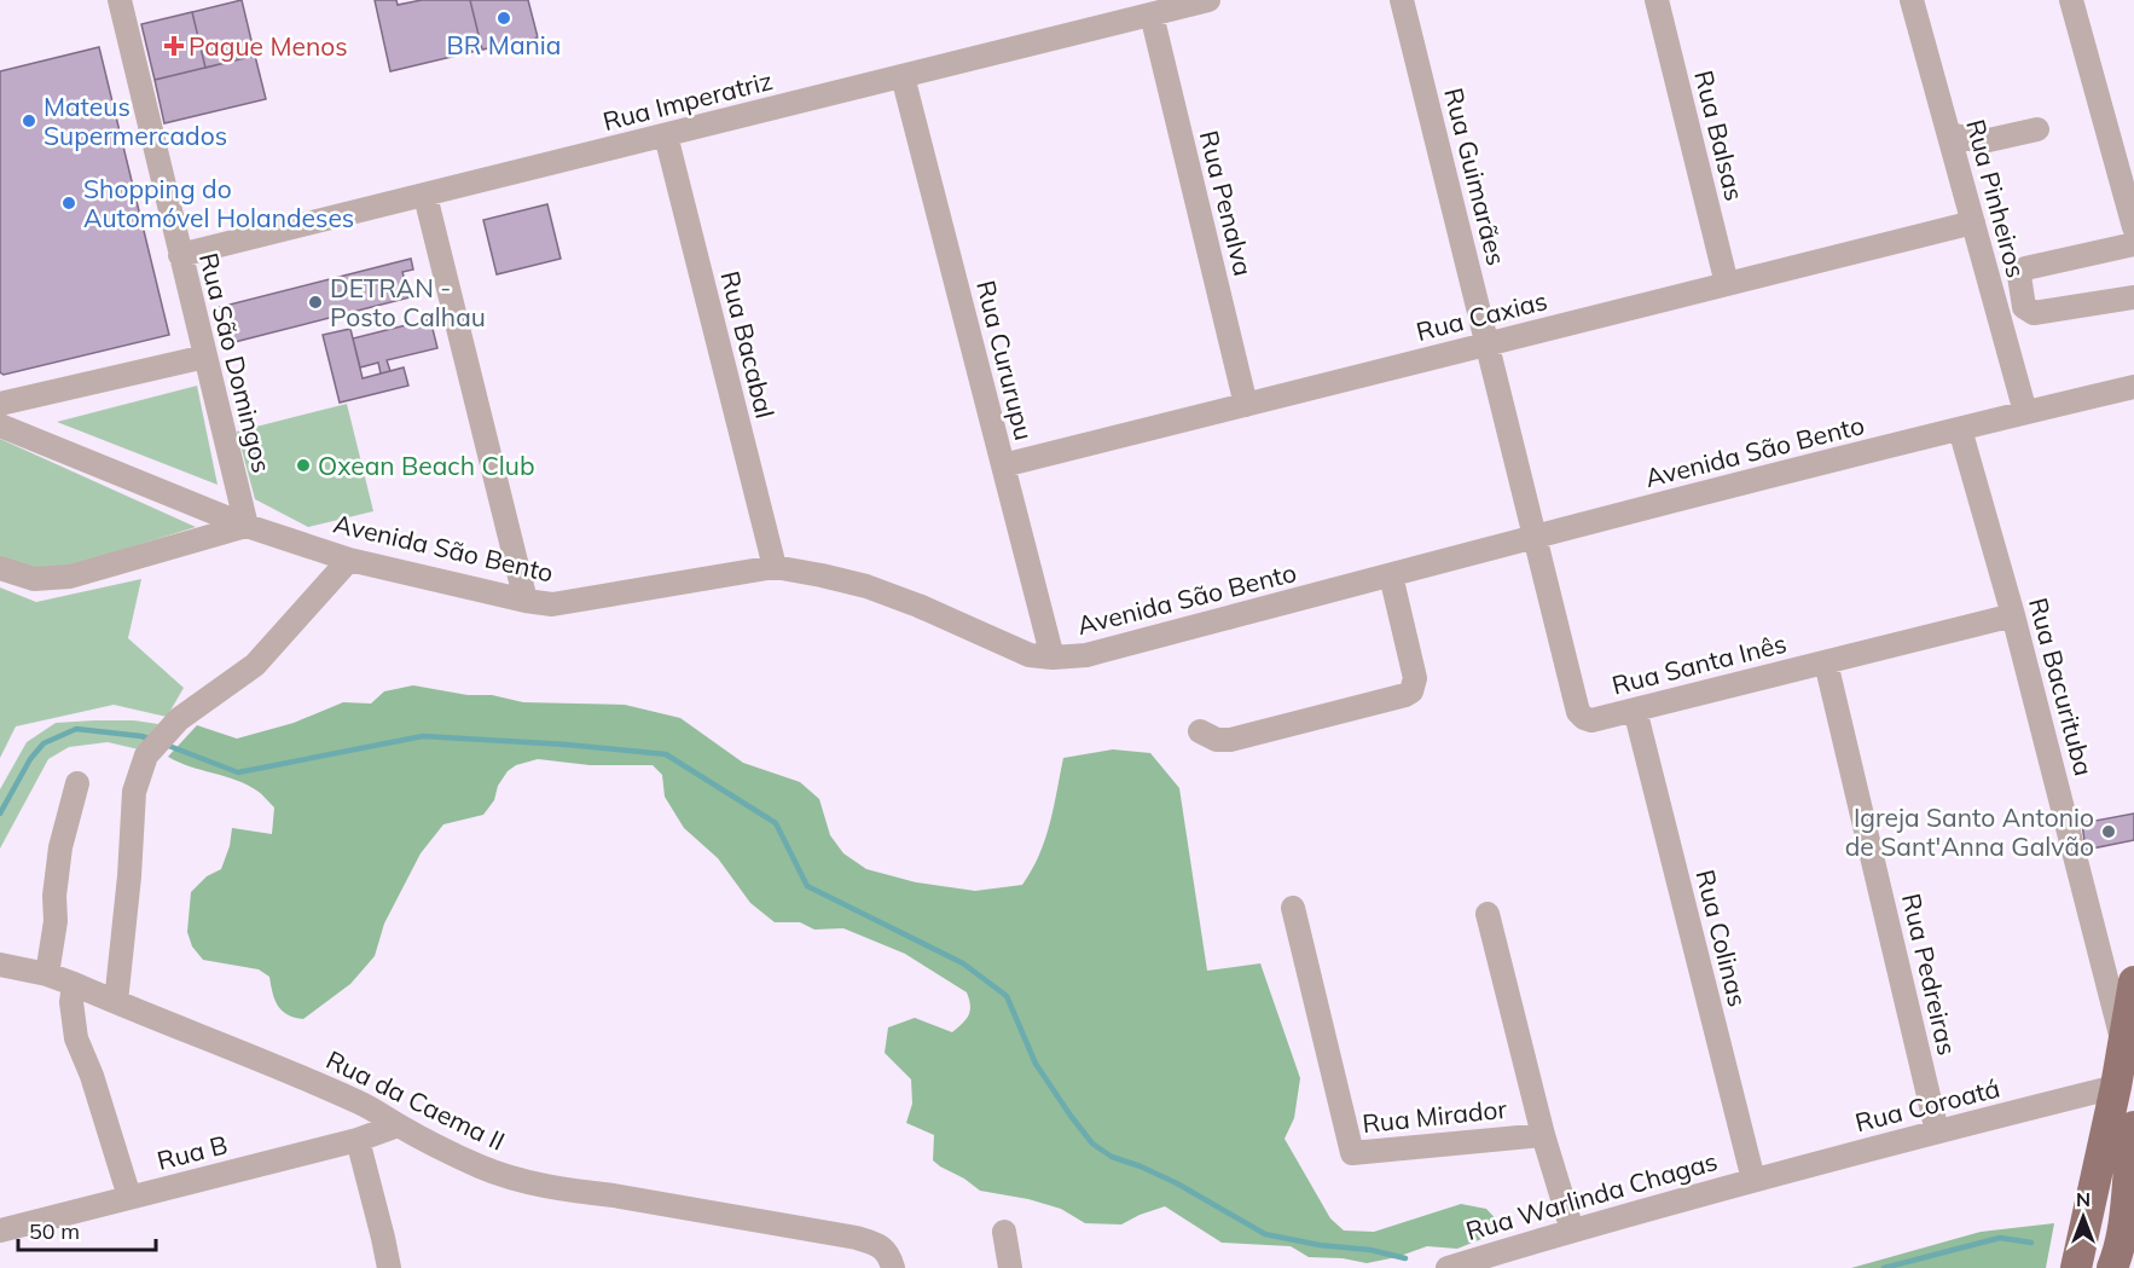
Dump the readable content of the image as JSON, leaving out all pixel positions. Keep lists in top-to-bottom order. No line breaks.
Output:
{"streets":{"street":["Rua Imperatriz","Rua Balsas","Rua Guimarães","Rua Pinheiros","Rua Penalva","Rua Caxias","Rua Bacabal","Rua Cururupu","Rua São Domingos","Avenida São Bento","Rua Santa Inês","Rua Bacurituba","Rua Colinas","Rua Pedreiras","Rua da Caema II","Rua Coroatá","Rua Mirador","Rua B","Rua Warlinda Chagas"]},"crossings":[["Rua Imperatriz","Rua Penalva"],["Rua Imperatriz","Rua Bacabal"],["Rua Imperatriz","Rua Cururupu"],["Rua Imperatriz","Rua São Domingos"],["Rua Balsas","Rua Caxias"],["Rua Guimarães","Rua Caxias"],["Rua Guimarães","Avenida São Bento"],["Rua Guimarães","Rua Santa Inês"],["Rua Pinheiros","Rua Caxias"],["Rua Pinheiros","Avenida São Bento"],["Rua Penalva","Rua Caxias"],["Rua Caxias","Rua Cururupu"],["Rua Bacabal","Avenida São Bento"],["Rua Cururupu","Avenida São Bento"],["Rua São Domingos","Avenida São Bento"],["Avenida São Bento","Rua Santa Inês"],["Avenida São Bento","Rua Bacurituba"],["Rua Santa Inês","Rua Bacurituba"],["Rua Santa Inês","Rua Colinas"],["Rua Santa Inês","Rua Pedreiras"],["Rua Colinas","Rua Coroatá"],["Rua Colinas","Rua Warlinda Chagas"],["Rua Pedreiras","Rua Coroatá"],["Rua da Caema II","Rua B"],["Rua Coroatá","Rua Warlinda Chagas"],["Rua Mirador","Rua Warlinda Chagas"]],"places":{"other":["BR Mania","Mateus Supermercados","Shopping do Automóvel Holandeses","DETRAN - Posto Calhau","Oxean Beach Club","Igreja Santo Antonio de Sant'Anna Galvão"],"health":["Pague Menos"]},"scale_bar":"50 m","north":"top"}
